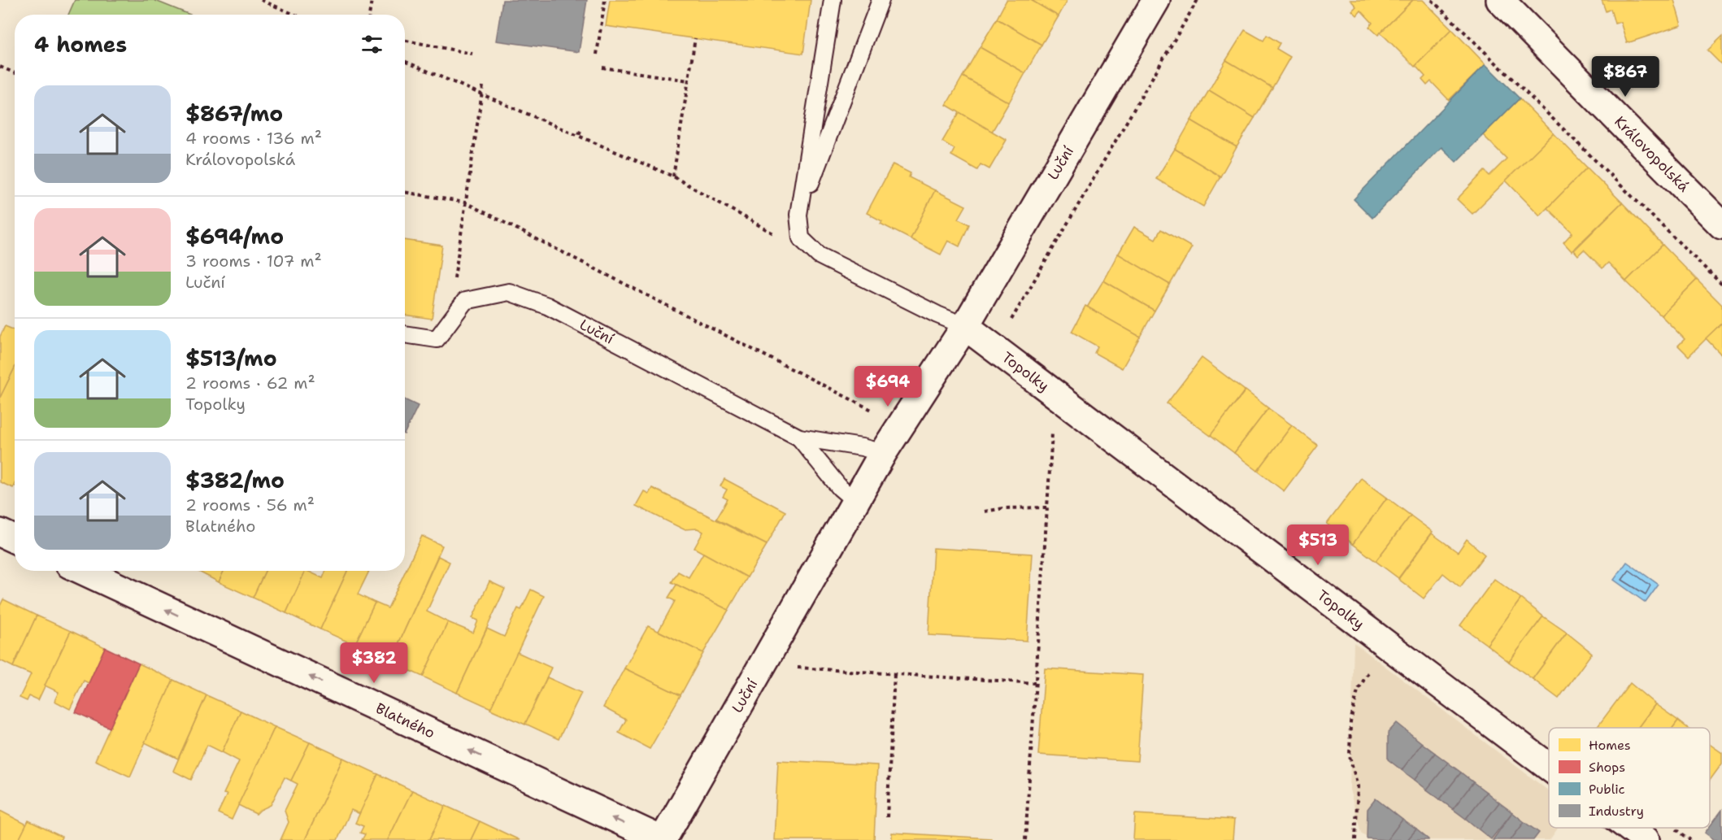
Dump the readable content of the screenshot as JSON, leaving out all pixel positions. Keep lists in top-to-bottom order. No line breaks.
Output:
{"streets":{"street":["Královopolská","Luční","Topolky","Blatného"]},"crossings":[["Luční","Topolky"],["Luční","Blatného"]],"one_way":["Blatného"],"legend":["Homes","Shops","Public","Industry"],"page":{"heading":"4 homes","price":["$867","$694","$513","$382"],"list":[{"name":"$867/mo","note":"4 rooms · 136 m² · Královopolská"},{"name":"$694/mo","note":"3 rooms · 107 m² · Luční"},{"name":"$513/mo","note":"2 rooms · 62 m² · Topolky"},{"name":"$382/mo","note":"2 rooms · 56 m² · Blatného"}]}}
